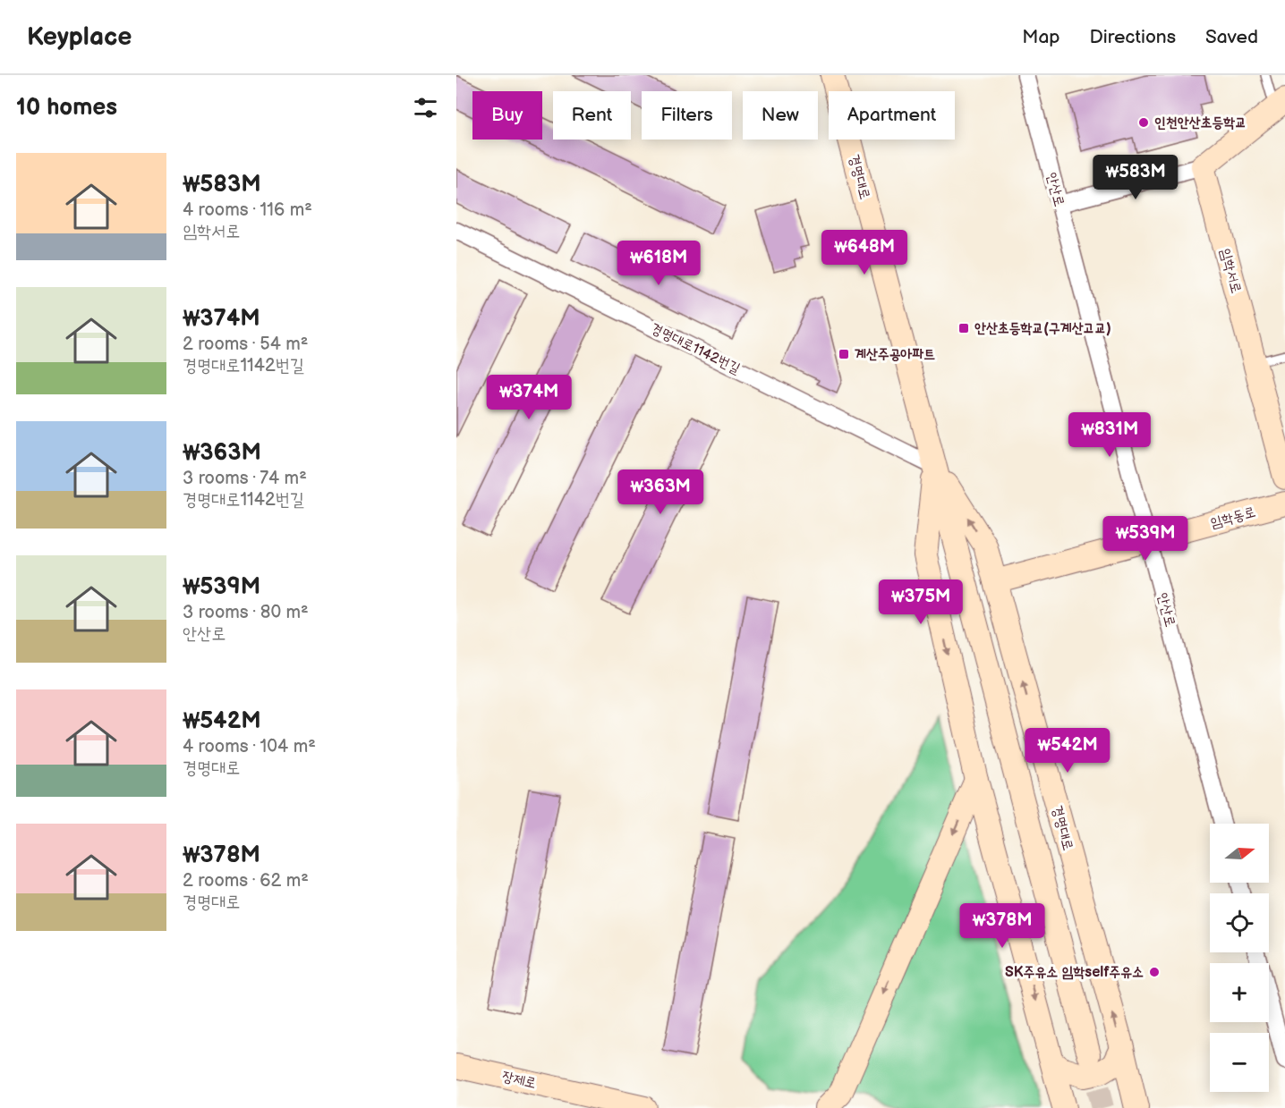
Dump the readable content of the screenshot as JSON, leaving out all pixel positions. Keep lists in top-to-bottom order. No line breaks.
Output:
{"streets":{"street":["경명대로","안산로","임학서로","경명대로1142번길","임학동로","장제로"]},"crossings":[["경명대로","경명대로1142번길"],["경명대로","임학동로"],["안산로","임학동로"]],"places":{"other":["인천안산초등학교","SK주유소 임학self주유소"],"transit":["안산초등학교(구계산고교)","계산주공아파트"]},"north":"right","page":{"header":"Keyplace","nav":["Map","Directions","Saved"],"heading":"10 homes","chip":["Buy","Rent","Filters","New","Apartment"],"list":[{"name":"₩583M","note":"4 rooms · 116 m² · 임학서로"},{"name":"₩374M","note":"2 rooms · 54 m² · 경명대로1142번길"},{"name":"₩363M","note":"3 rooms · 74 m² · 경명대로1142번길"},{"name":"₩539M","note":"3 rooms · 80 m² · 안산로"},{"name":"₩542M","note":"4 rooms · 104 m² · 경명대로"},{"name":"₩378M","note":"2 rooms · 62 m² · 경명대로"}],"price":["₩583M","₩648M","₩618M","₩374M","₩831M","₩363M","₩539M","₩375M","₩542M","₩378M"],"map_buttons":["+","−"]}}
